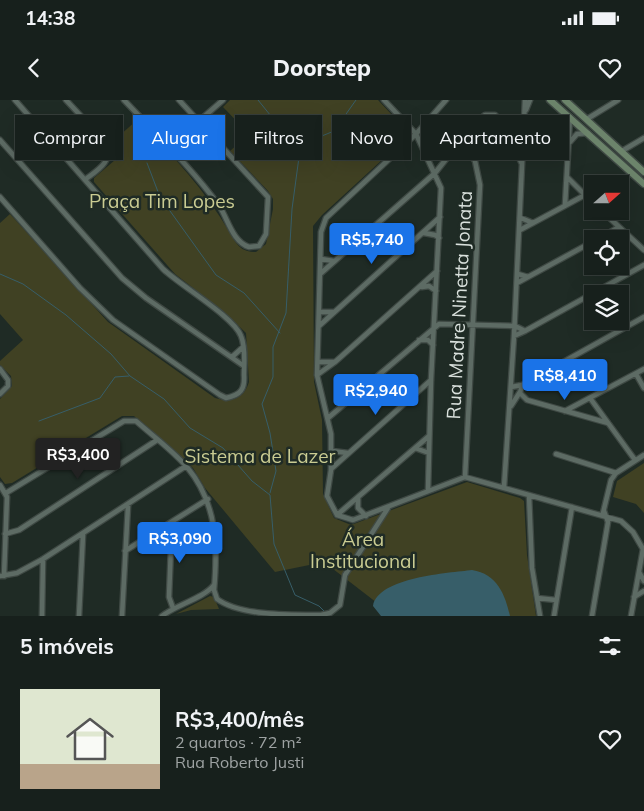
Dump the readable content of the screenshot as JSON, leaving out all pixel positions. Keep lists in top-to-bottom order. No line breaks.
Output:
{"streets":{"street":["Rua Madre Ninetta Jonata"]},"parks":["Praça Tim Lopes","Sistema de Lazer","Área Institucional"],"north":"right","page":{"status":"14:38","header":"Doorstep","chip":["Comprar","Alugar","Filtros","Novo","Apartamento"],"price":["R$5,740","R$8,410","R$2,940","R$3,400","R$3,090"],"heading":"5 imóveis","list":[{"name":"R$3,400/mês","note":"2 quartos · 72 m² · Rua Roberto Justi"}]}}
